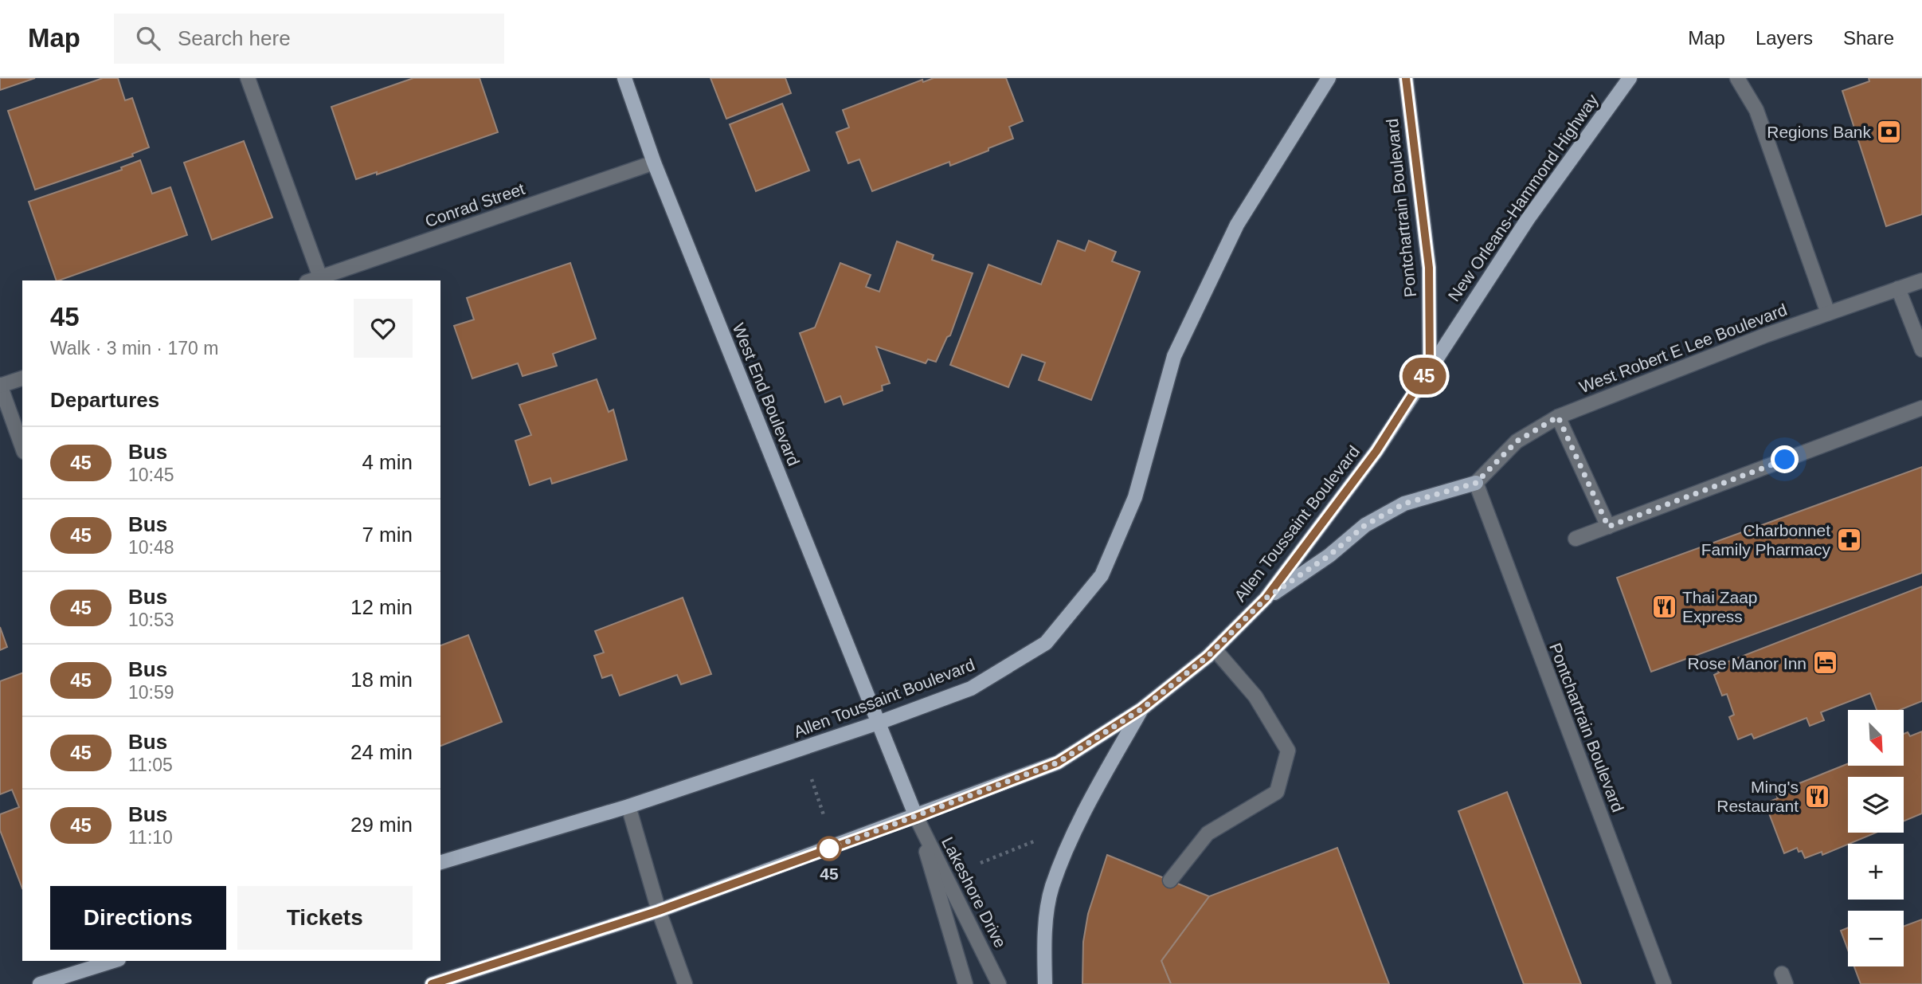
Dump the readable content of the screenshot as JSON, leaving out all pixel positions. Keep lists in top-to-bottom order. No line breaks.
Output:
{"streets":{"main road":["New Orleans-Hammond Highway","Pontchartrain Boulevard","West End Boulevard","Allen Toussaint Boulevard","Lakeshore Drive"],"street":["Conrad Street","West Robert E Lee Boulevard"]},"crossings":[["New Orleans-Hammond Highway","Pontchartrain Boulevard"],["New Orleans-Hammond Highway","Allen Toussaint Boulevard"],["Conrad Street","West End Boulevard"],["Pontchartrain Boulevard","West Robert E Lee Boulevard"],["Pontchartrain Boulevard","Allen Toussaint Boulevard"],["West End Boulevard","Allen Toussaint Boulevard"],["West End Boulevard","Lakeshore Drive"],["Allen Toussaint Boulevard","Lakeshore Drive"]],"places":{"bank":["Regions Bank"],"pharmacy":["Charbonnet Family Pharmacy"],"restaurant":["Thai Zaap Express","Ming's Restaurant"],"hotel":["Rose Manor Inn"],"other":["45"]},"lines":["bus line 45"],"north":"bottom right","page":{"header":"Map","search":"Search here","nav":["Map","Layers","Share"],"on_map":"45","heading":[["45","Walk · 3 min · 170 m"],"Departures"],"list":[{"mark":"45","name":"Bus","note":"10:45","value":"4 min"},{"mark":"45","name":"Bus","note":"10:48","value":"7 min"},{"mark":"45","name":"Bus","note":"10:53","value":"12 min"},{"mark":"45","name":"Bus","note":"10:59","value":"18 min"},{"mark":"45","name":"Bus","note":"11:05","value":"24 min"},{"mark":"45","name":"Bus","note":"11:10","value":"29 min"}],"map_buttons":["+","−"],"buttons":["Directions","Tickets"]}}
